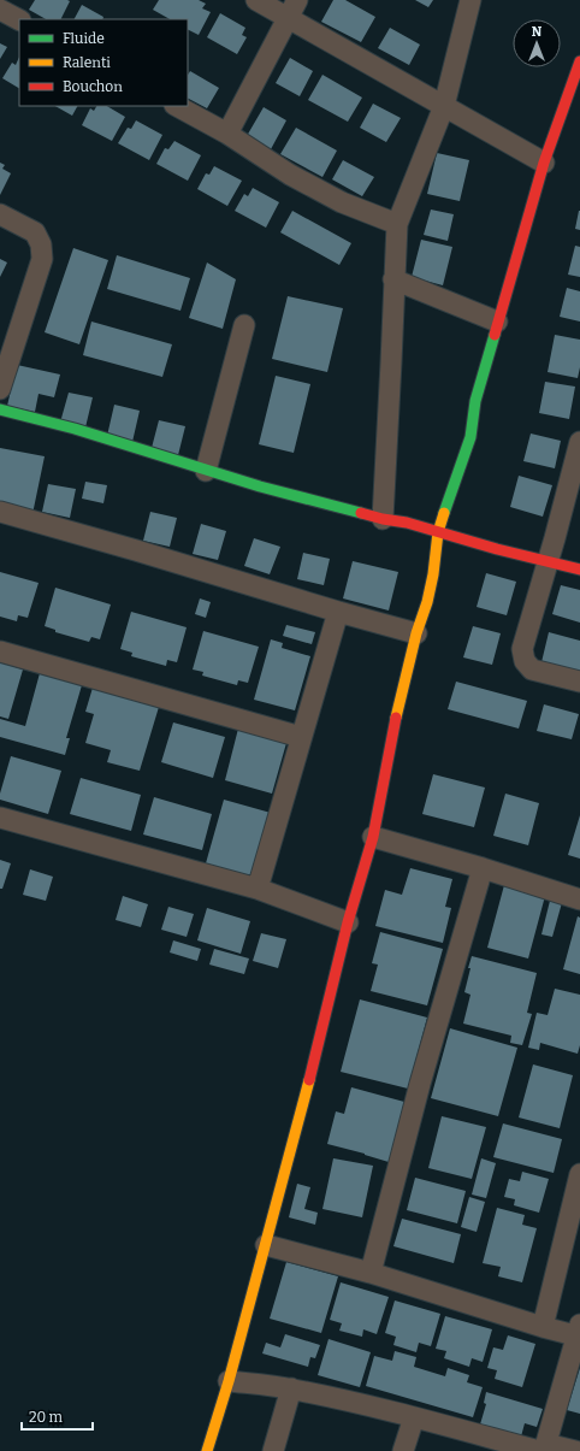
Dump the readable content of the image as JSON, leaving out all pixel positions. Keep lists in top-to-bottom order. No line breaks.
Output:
{"legend":["Fluide","Ralenti","Bouchon"],"scale_bar":"20 m","north":"top"}
